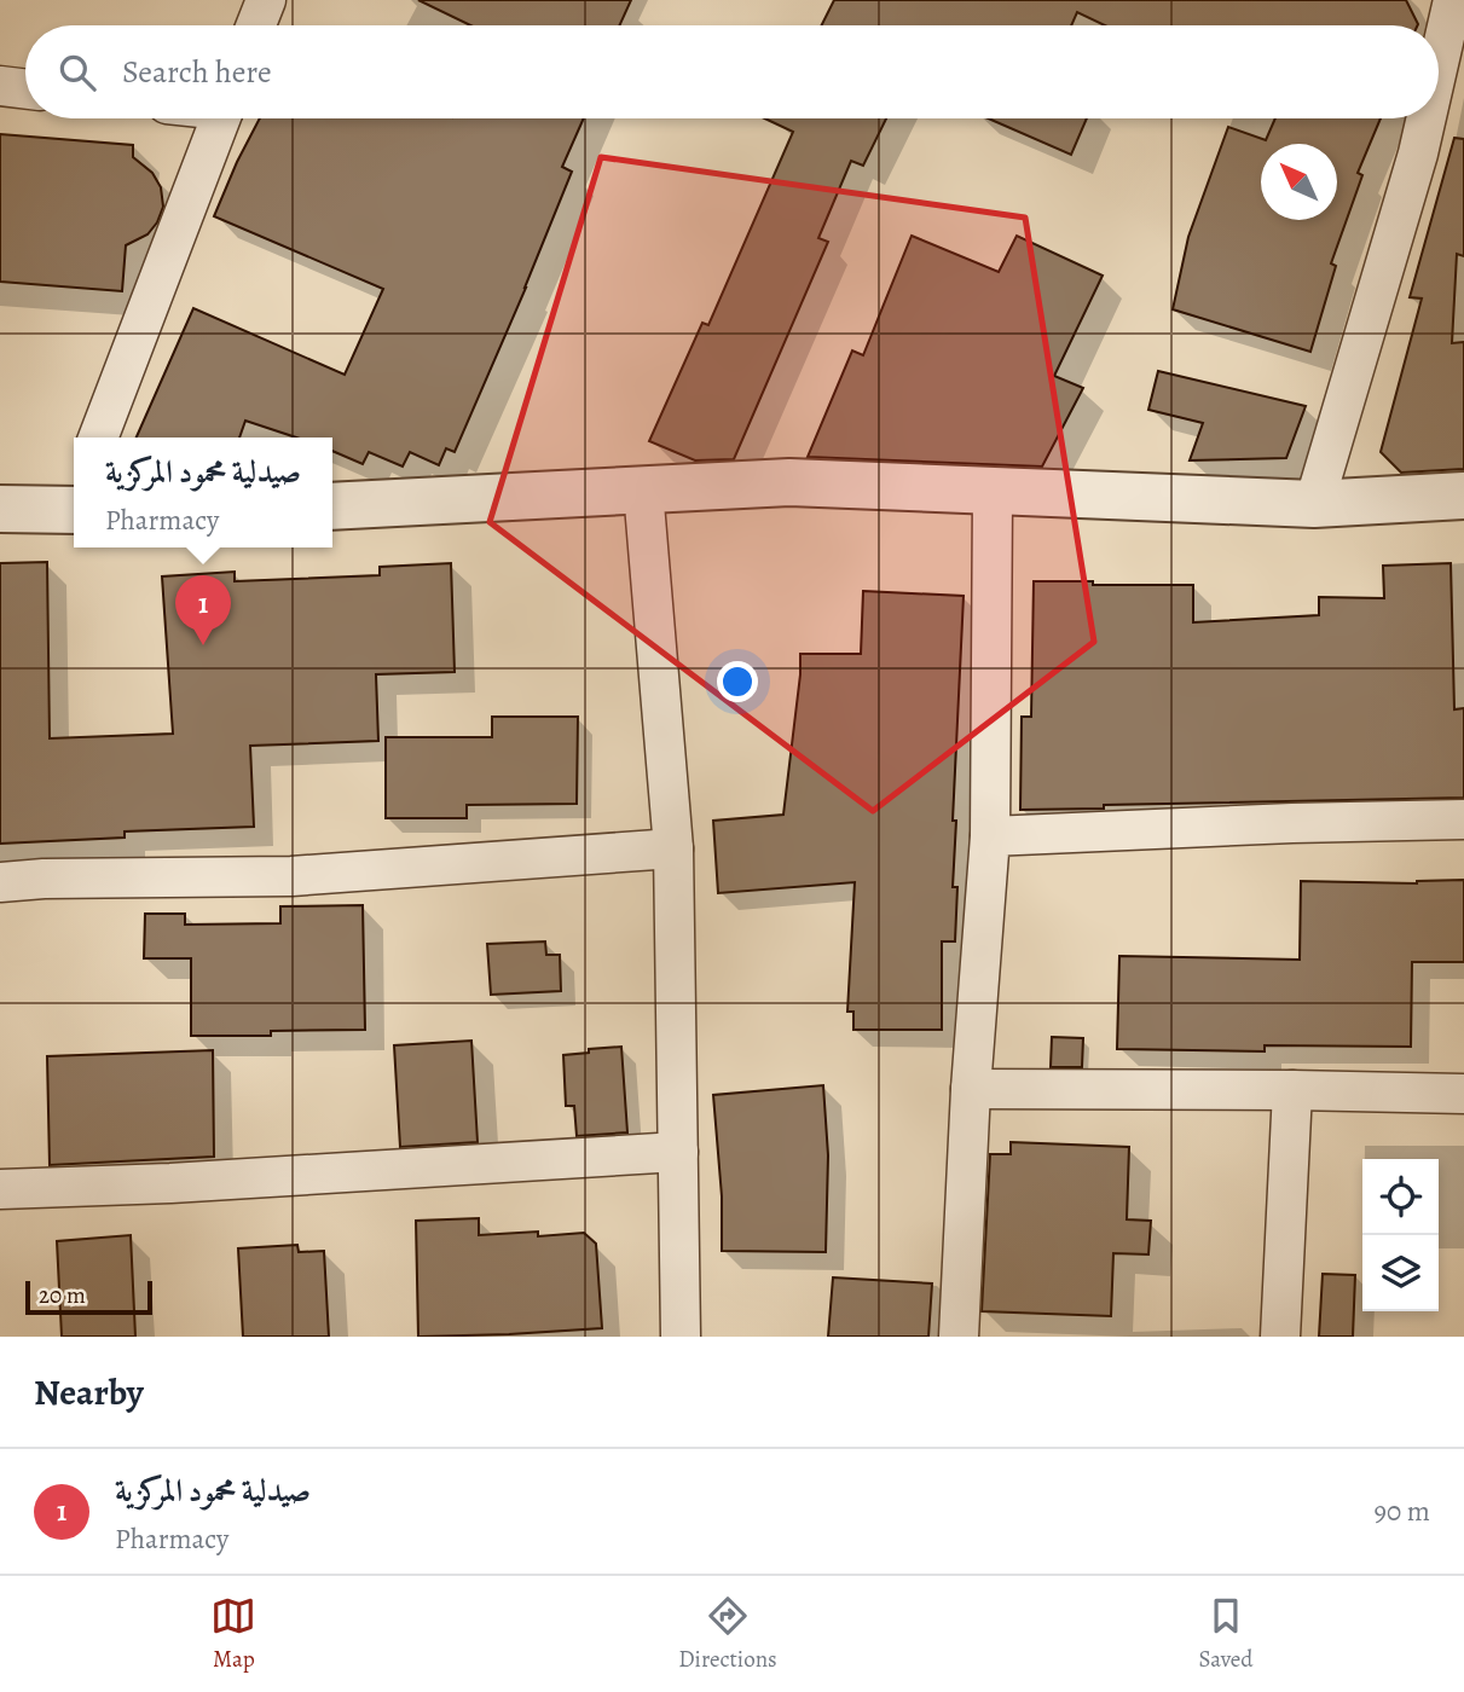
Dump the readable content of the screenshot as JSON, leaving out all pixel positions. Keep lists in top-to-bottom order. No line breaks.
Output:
{"scale_bar":"20 m","north":"top left","page":{"search":"Search here","popup":["صيدلية محمود المركزية","Pharmacy"],"pins":"1","scale":"20 m","heading":"Nearby","list":[{"mark":"1","name":"صيدلية محمود المركزية","note":"Pharmacy","value":"90 m"}],"nav":["Map","Directions","Saved"]}}
